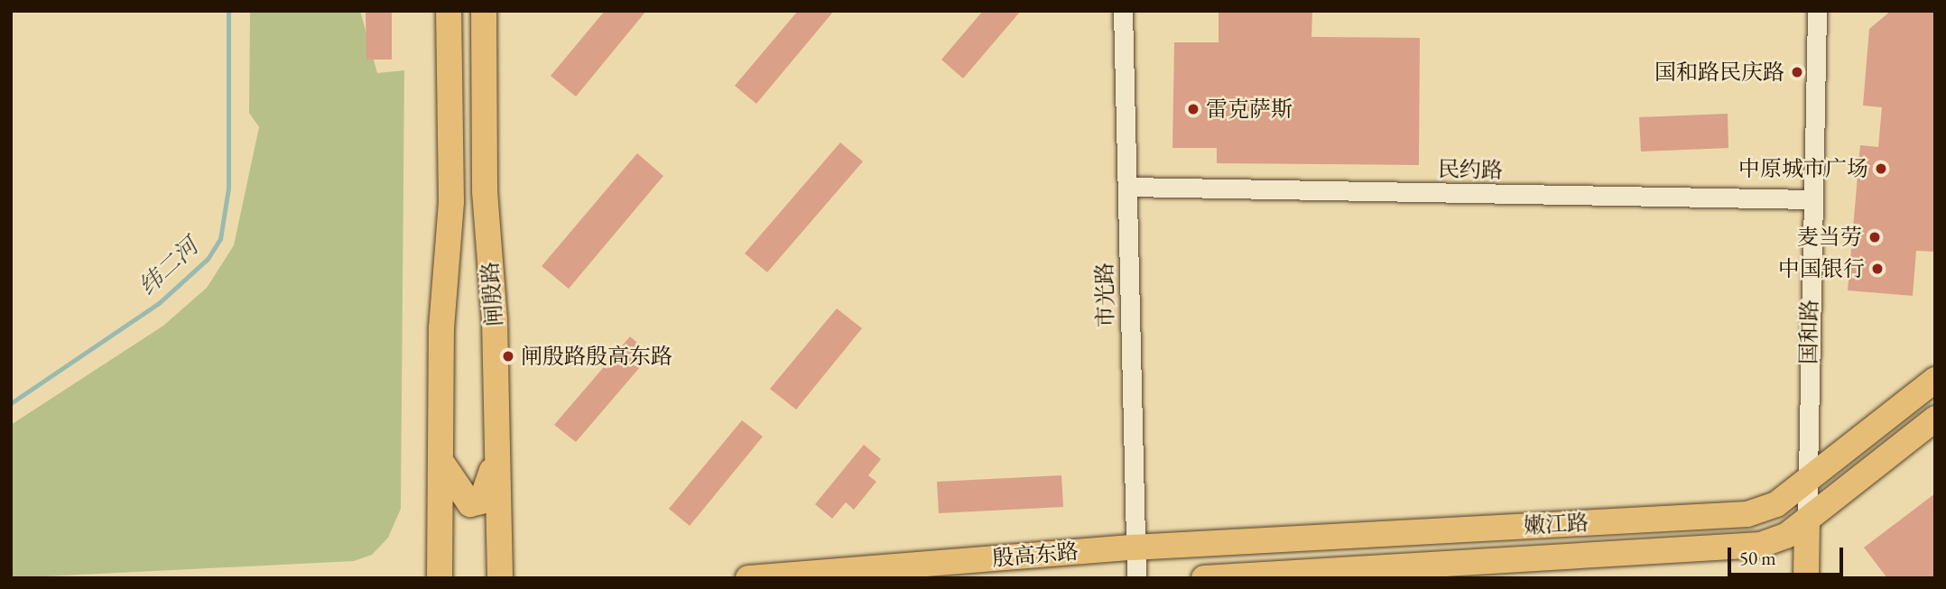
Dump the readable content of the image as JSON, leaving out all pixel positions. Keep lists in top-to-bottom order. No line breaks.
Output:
{"streets":{"main road":["闸殷路","国和路","嫩江路","殷高东路"],"street":["民约路","市光路"]},"crossings":[["民约路","市光路"],["民约路","国和路"],["市光路","嫩江路"],["市光路","殷高东路"],["国和路","嫩江路"],["嫩江路","殷高东路"]],"water":["纬二河"],"places":["国和路民庆路","雷克萨斯","中原城市广场","麦当劳","中国银行","闸殷路殷高东路"],"scale_bar":"50 m"}
